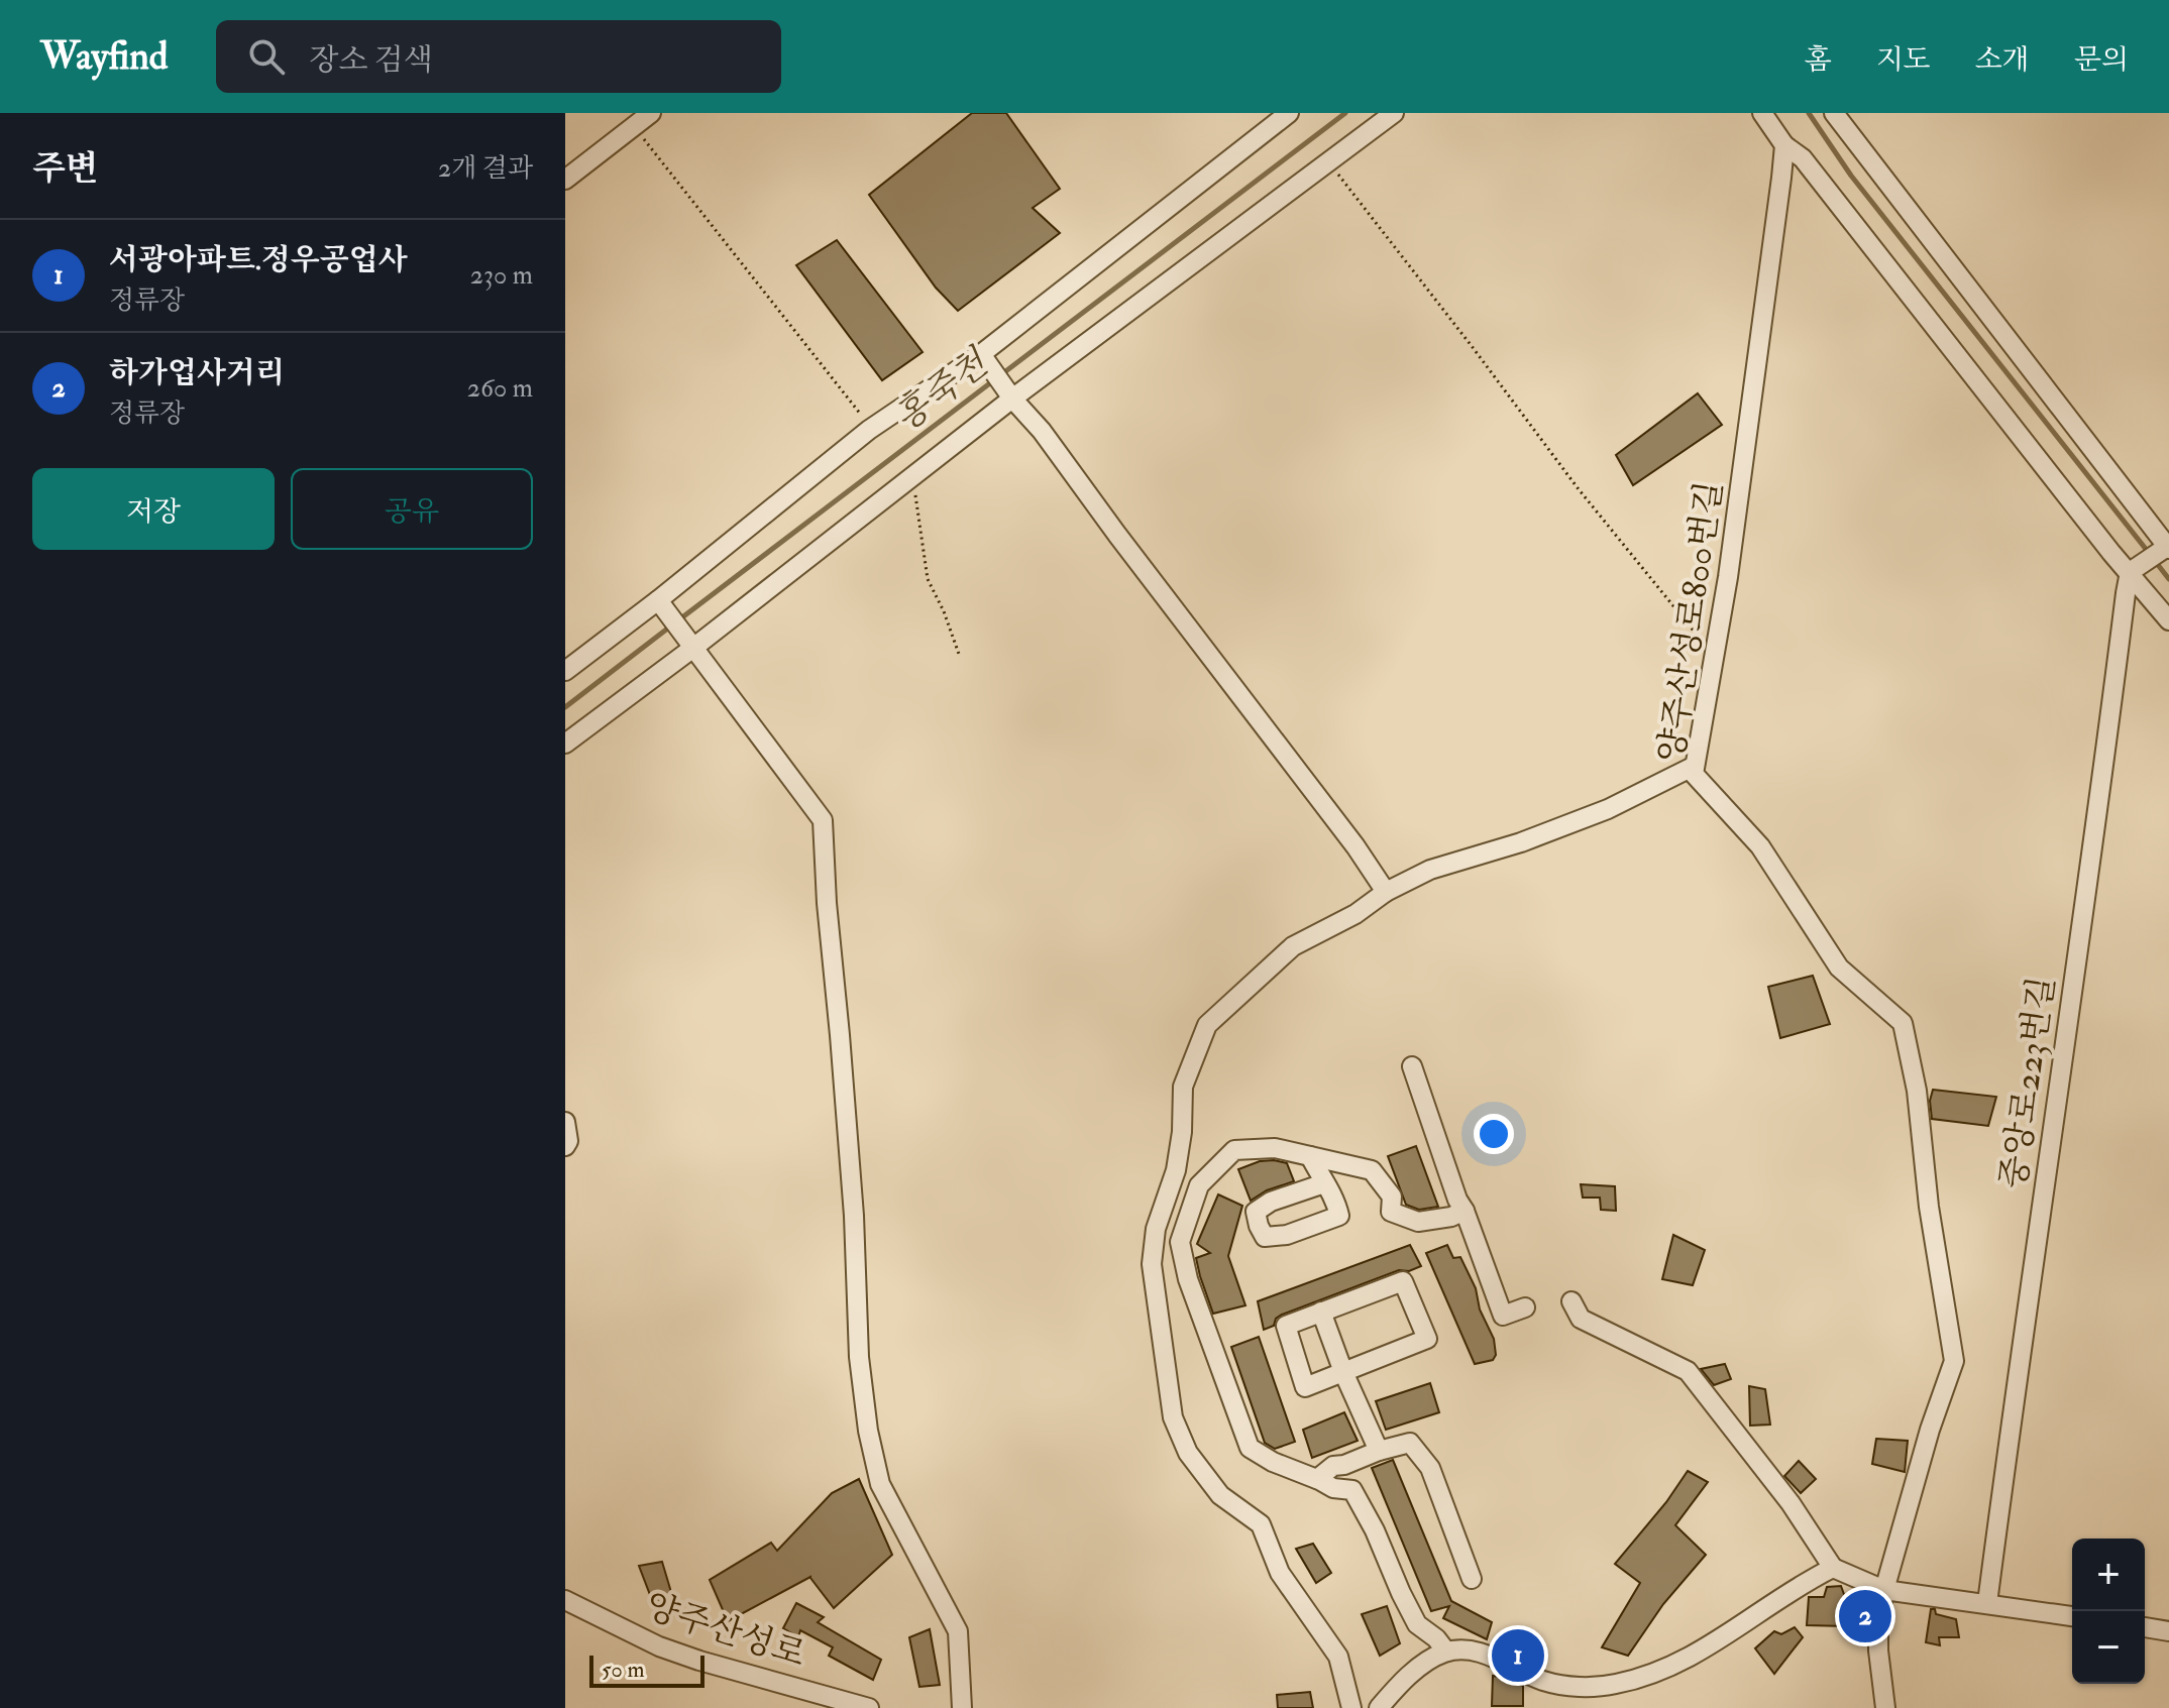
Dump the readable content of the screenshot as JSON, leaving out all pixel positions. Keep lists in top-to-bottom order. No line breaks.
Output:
{"streets":{"street":["양주산성로800번길","중앙로223번길","양주산성로"]},"water":["홍죽천"],"scale_bar":"50 m","page":{"header":"Wayfind","search":"장소 검색","nav":["홈","지도","소개","문의"],"heading":["주변","2개 결과"],"list":[{"mark":"1","name":"서광아파트.정우공업사","note":"정류장","value":"230 m"},{"mark":"2","name":"하가업사거리","note":"정류장","value":"260 m"}],"buttons":["저장","공유"],"map_buttons":["+","−"],"pins":["2","1"],"scale":"50 m"}}
